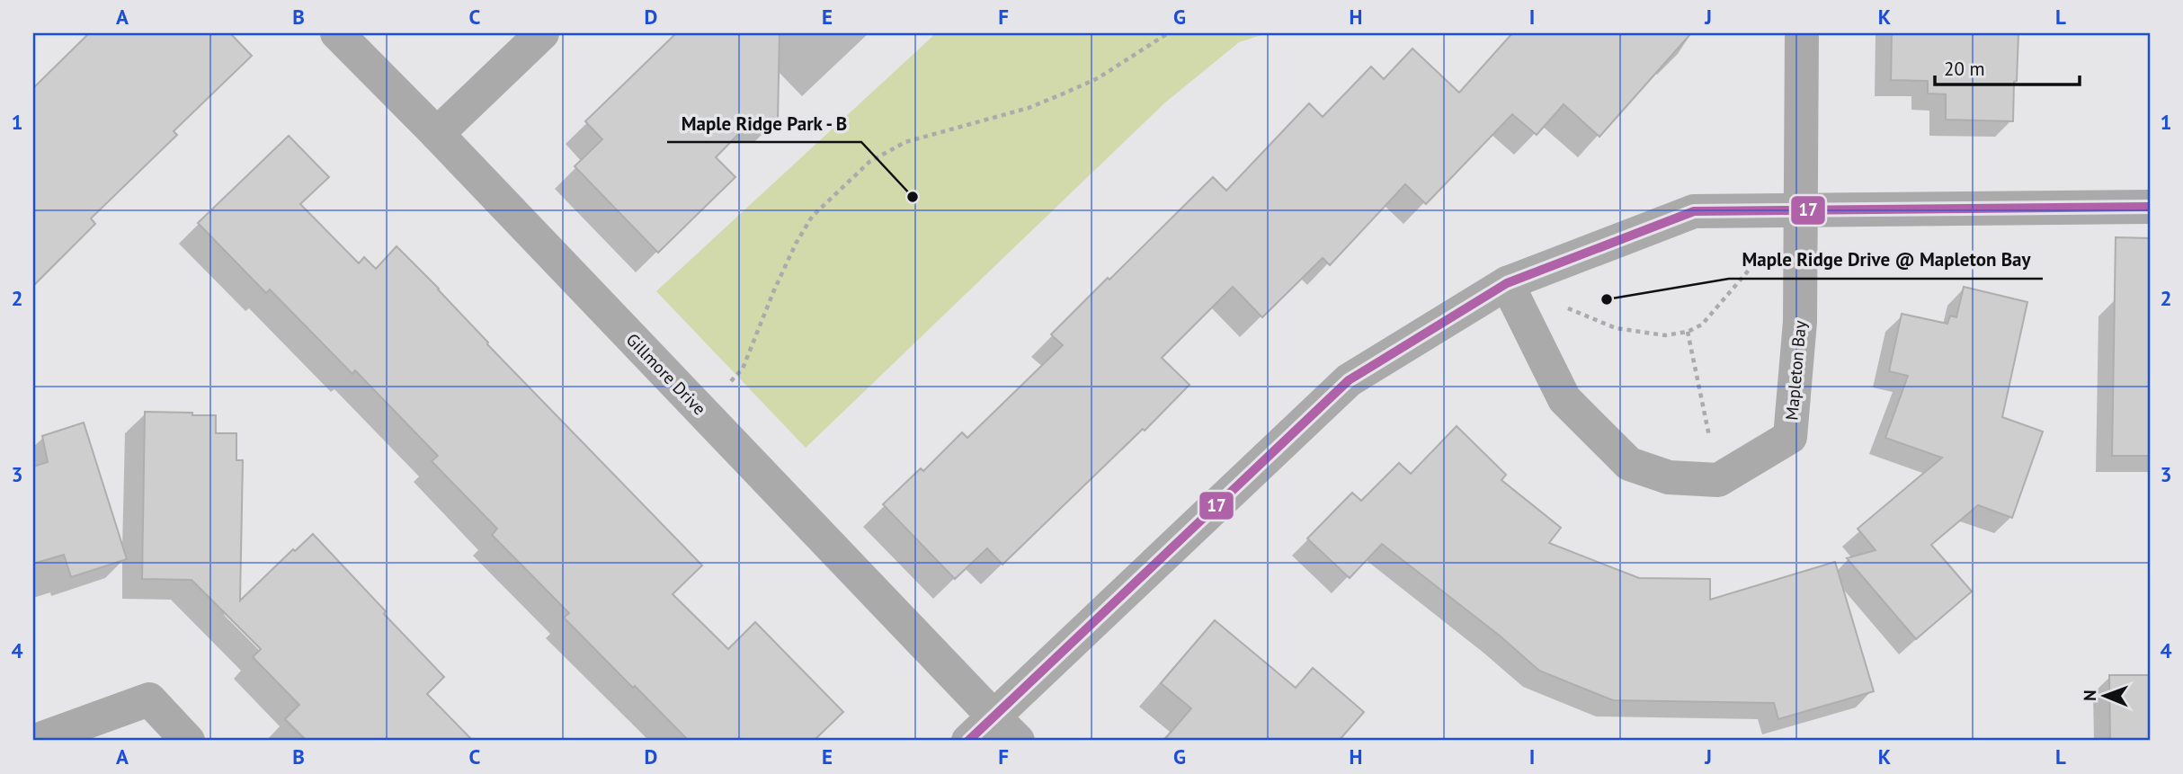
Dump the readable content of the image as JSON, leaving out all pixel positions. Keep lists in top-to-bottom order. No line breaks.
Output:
{"streets":{"street":["Mapleton Bay","Gillmore Drive"]},"places":["Maple Ridge Park - B","Maple Ridge Drive @ Mapleton Bay"],"lines":["transit line 17"],"scale_bar":"20 m","north":"left","grid":{"columns":["A","B","C","D","E","F","G","H","I","J","K","L"],"rows":["1","2","3","4"]}}
